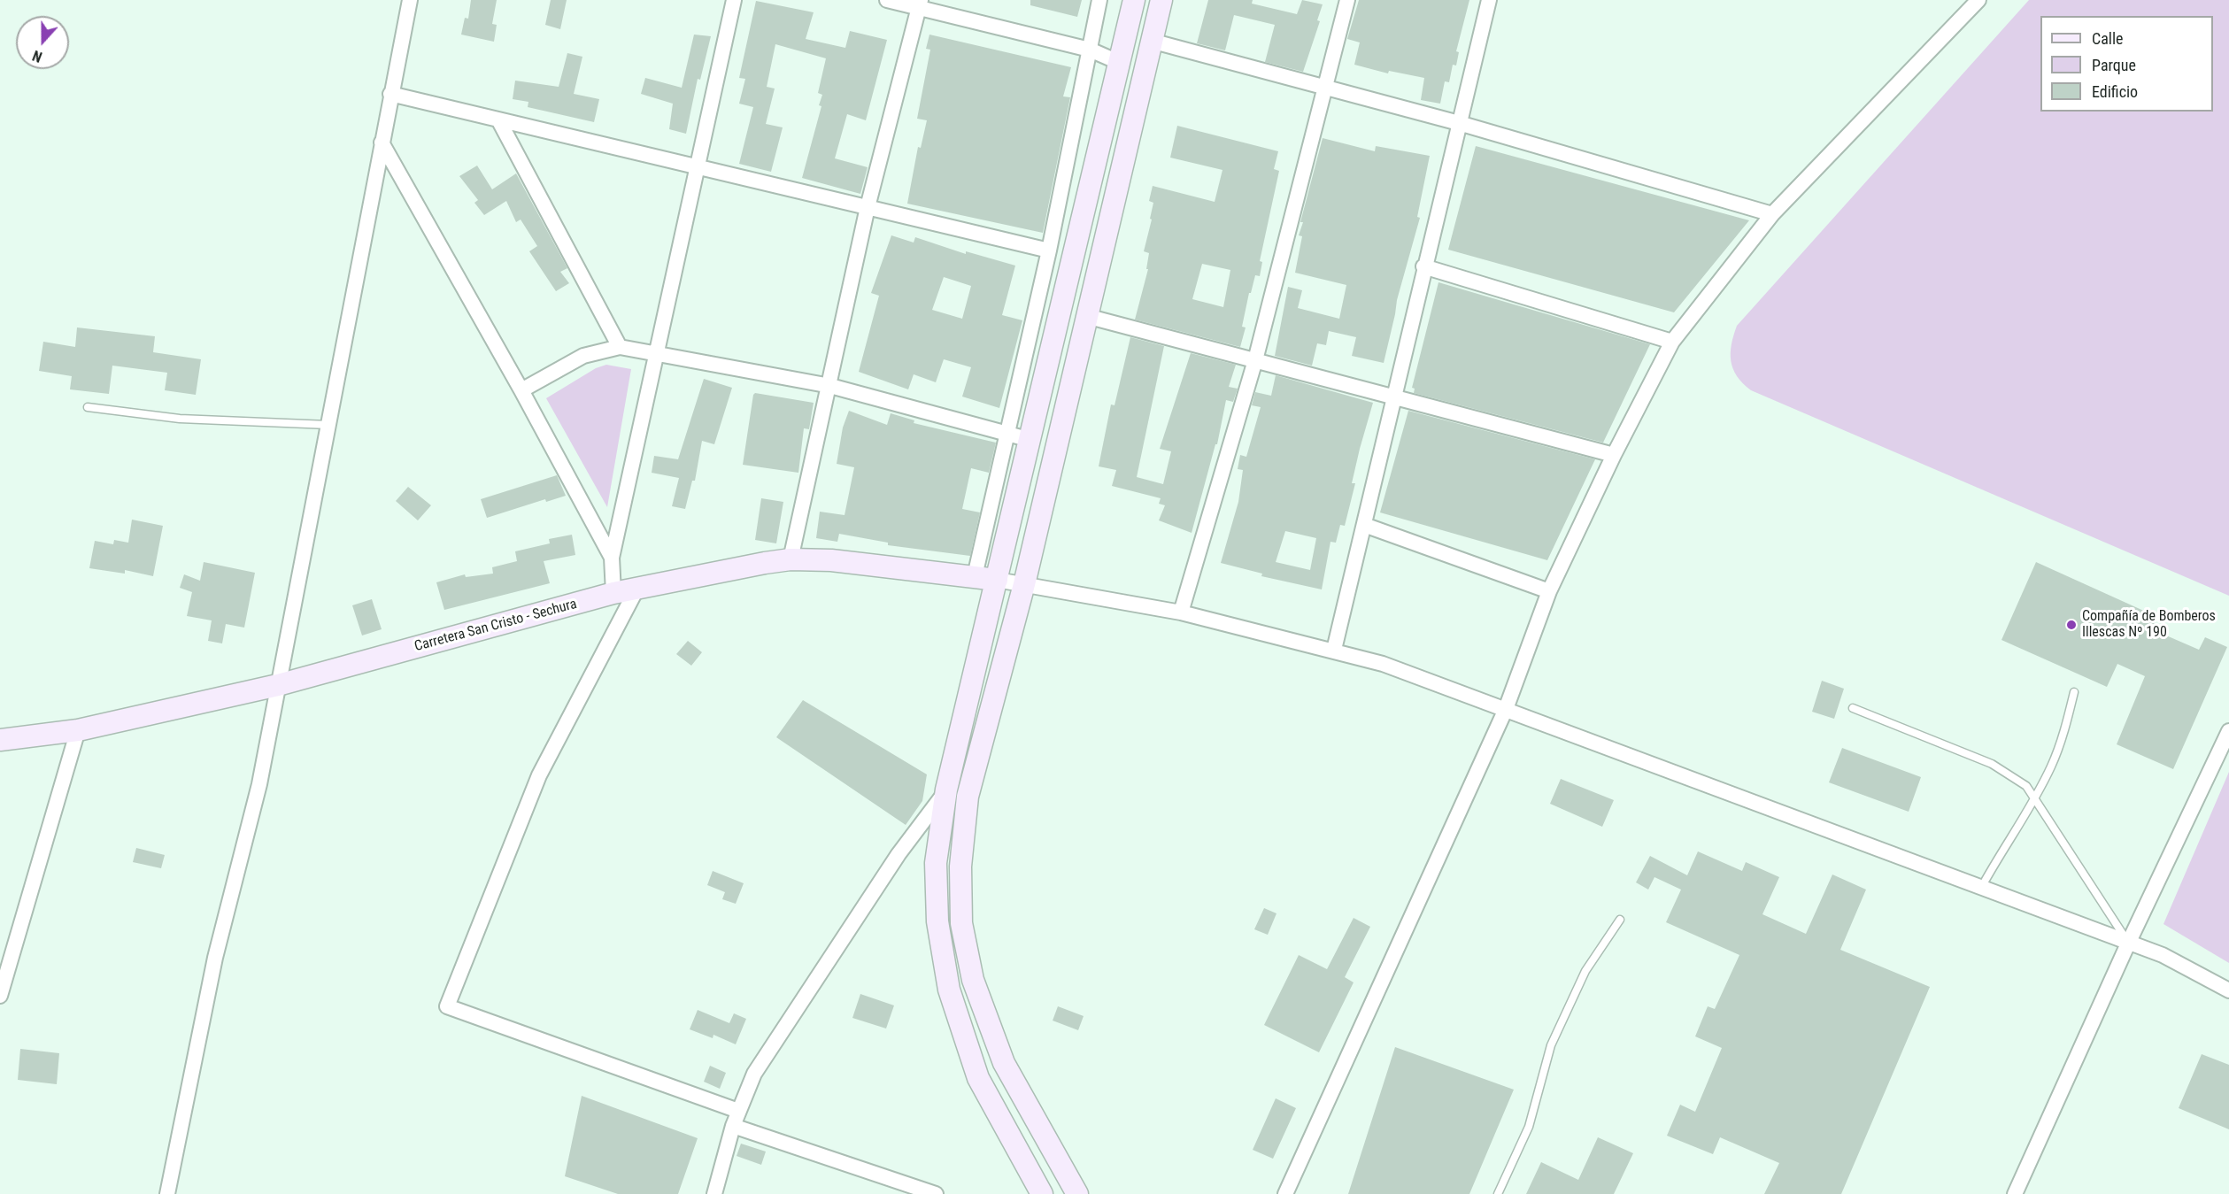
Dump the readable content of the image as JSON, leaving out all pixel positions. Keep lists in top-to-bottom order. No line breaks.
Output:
{"streets":{"main road":["Carretera San Cristo - Sechura"]},"places":["Compañía de Bomberos Illescas Nº 190"],"legend":["Calle","Parque","Edificio"],"north":"bottom"}
